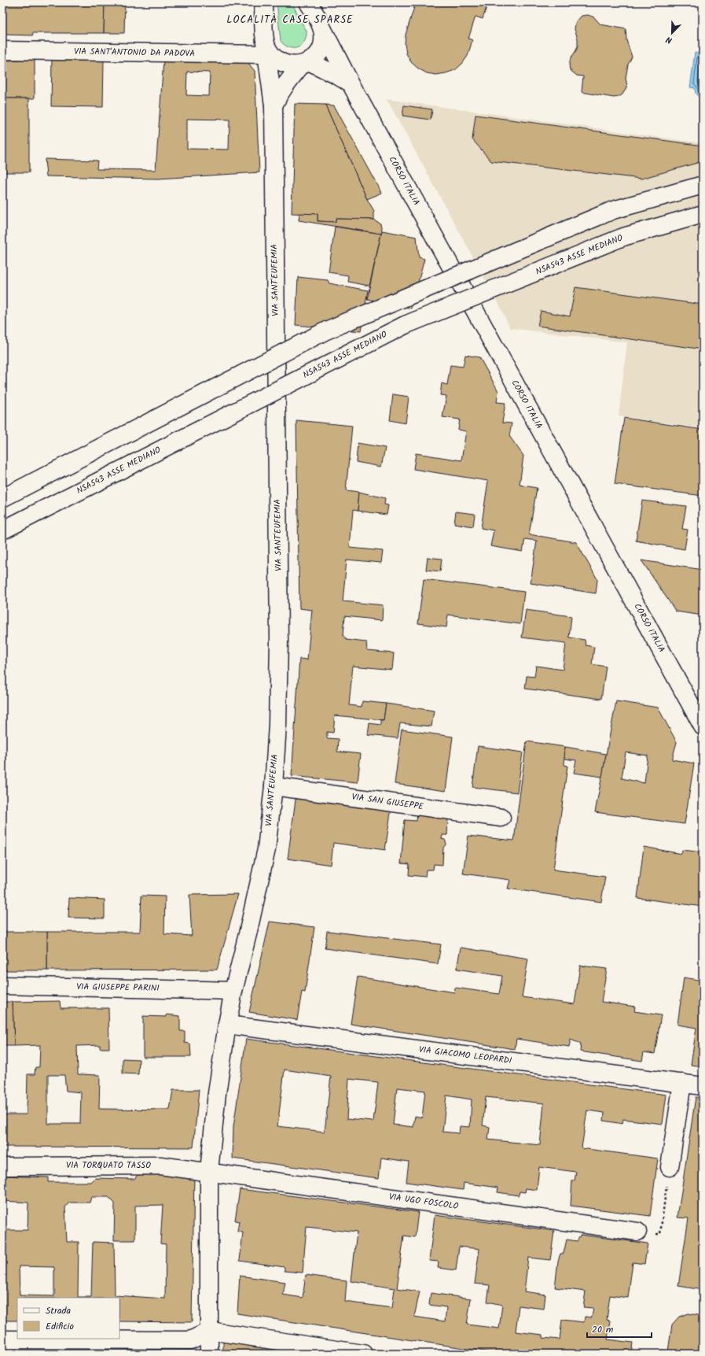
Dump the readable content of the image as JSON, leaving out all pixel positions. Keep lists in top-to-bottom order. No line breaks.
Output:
{"streets":{"main road":["VIA SANT'ANTONIO DA PADOVA","CORSO ITALIA","NSA543 ASSE MEDIANO","VIA SANT'EUFEMIA","VIA SAN GIUSEPPE","VIA GIUSEPPE PARINI","VIA GIACOMO LEOPARDI","VIA TORQUATO TASSO","VIA UGO FOSCOLO"]},"crossings":[["VIA SANT'ANTONIO DA PADOVA","VIA SANT'EUFEMIA"],["CORSO ITALIA","VIA SANT'EUFEMIA"],["VIA SANT'EUFEMIA","VIA SAN GIUSEPPE"],["VIA SANT'EUFEMIA","VIA GIUSEPPE PARINI"],["VIA SANT'EUFEMIA","VIA GIACOMO LEOPARDI"],["VIA SANT'EUFEMIA","VIA TORQUATO TASSO"],["VIA SANT'EUFEMIA","VIA UGO FOSCOLO"],["VIA TORQUATO TASSO","VIA UGO FOSCOLO"]],"districts":["LOCALITÀ CASE SPARSE"],"legend":["Strada","Edificio"],"scale_bar":"20 m","north":"bottom left"}
